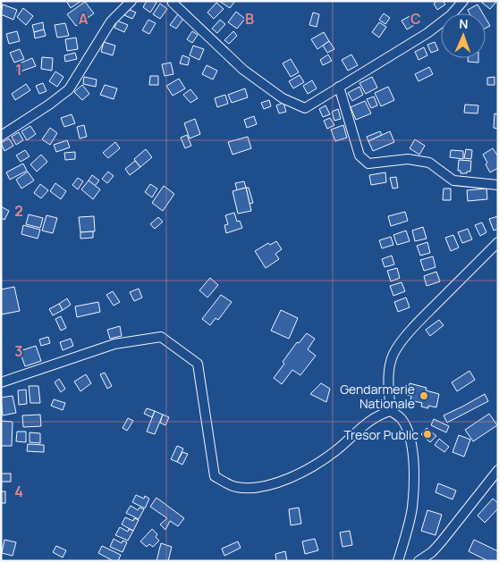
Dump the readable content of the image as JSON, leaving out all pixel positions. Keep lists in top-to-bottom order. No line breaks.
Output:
{"places":["Gendarmerie Nationale","Tresor Public"],"north":"top","grid":{"columns":["A","B","C"],"rows":["1","2","3","4"]}}
